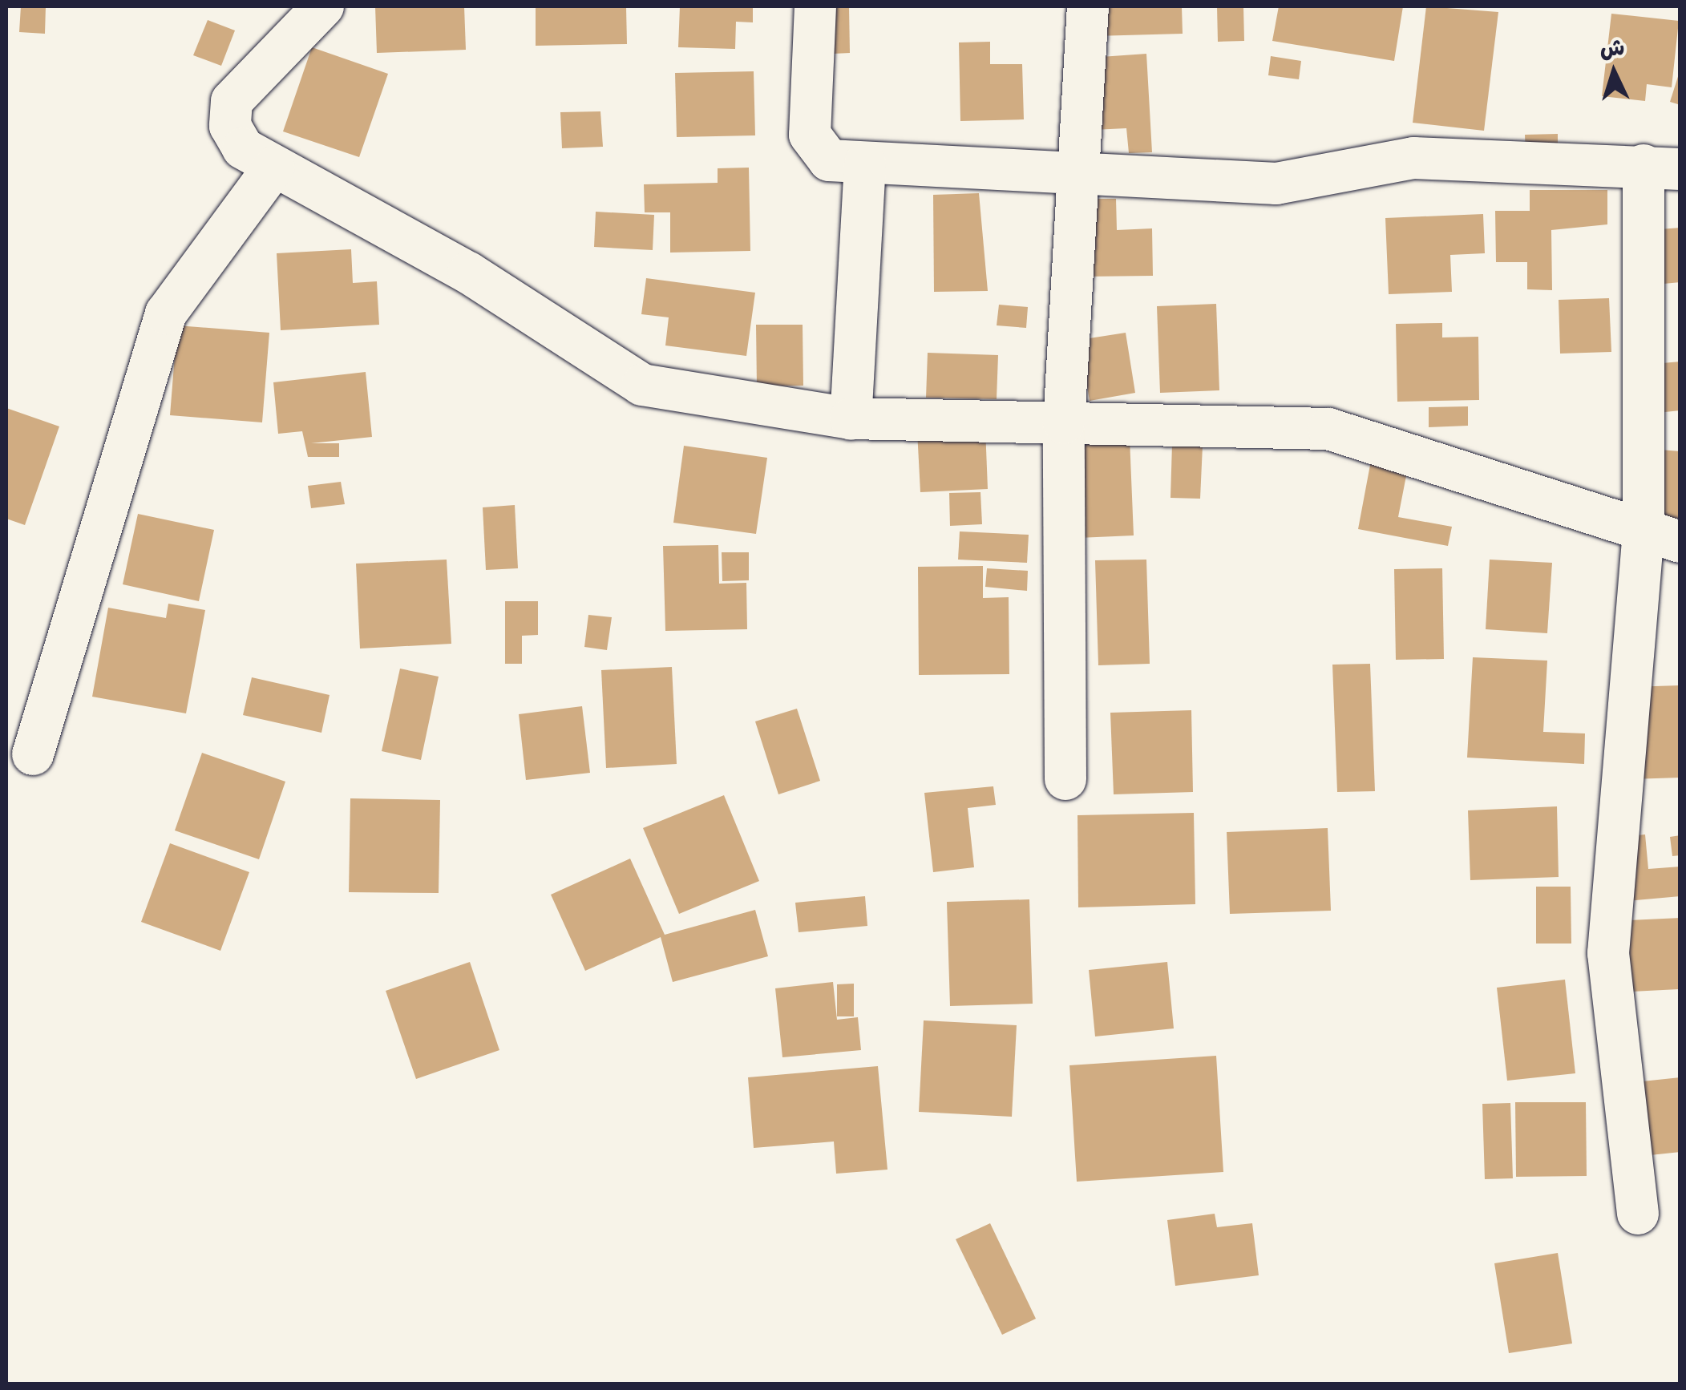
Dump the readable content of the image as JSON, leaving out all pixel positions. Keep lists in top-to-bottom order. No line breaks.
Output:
{"north":"top"}
